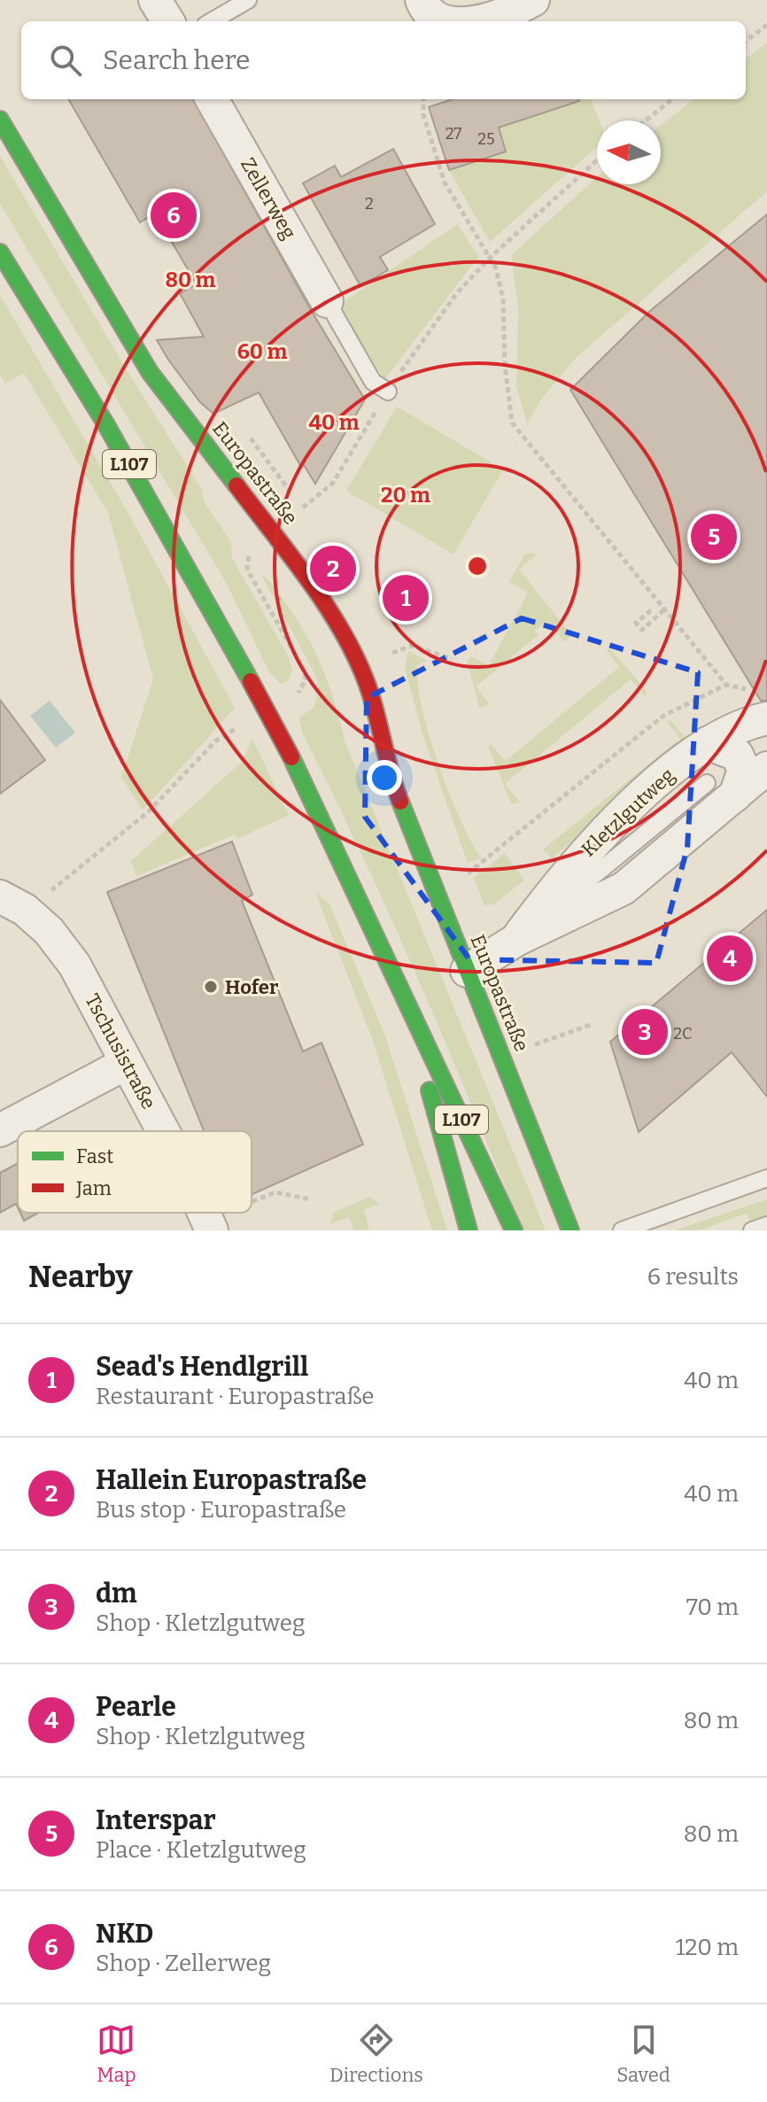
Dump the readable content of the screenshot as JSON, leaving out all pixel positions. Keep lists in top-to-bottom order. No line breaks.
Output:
{"streets":{"main road":["L107","Europastraße"],"street":["Zellerweg","Kletzlgutweg","Tschusistraße"]},"crossings":[["Europastraße","Kletzlgutweg"]],"places":["Hofer"],"house_numbers":["27","25","2","2C"],"legend":["Fast","Jam"],"north":"left","page":{"search":"Search here","pins":["6","5","2","1","4","3"],"heading":["Nearby","6 results"],"list":[{"mark":"1","name":"Sead's Hendlgrill","note":"Restaurant · Europastraße","value":"40 m"},{"mark":"2","name":"Hallein Europastraße","note":"Bus stop · Europastraße","value":"40 m"},{"mark":"3","name":"dm","note":"Shop · Kletzlgutweg","value":"70 m"},{"mark":"4","name":"Pearle","note":"Shop · Kletzlgutweg","value":"80 m"},{"mark":"5","name":"Interspar","note":"Place · Kletzlgutweg","value":"80 m"},{"mark":"6","name":"NKD","note":"Shop · Zellerweg","value":"120 m"}],"nav":["Map","Directions","Saved"]},"rings":["80 m","60 m","40 m","20 m"]}
